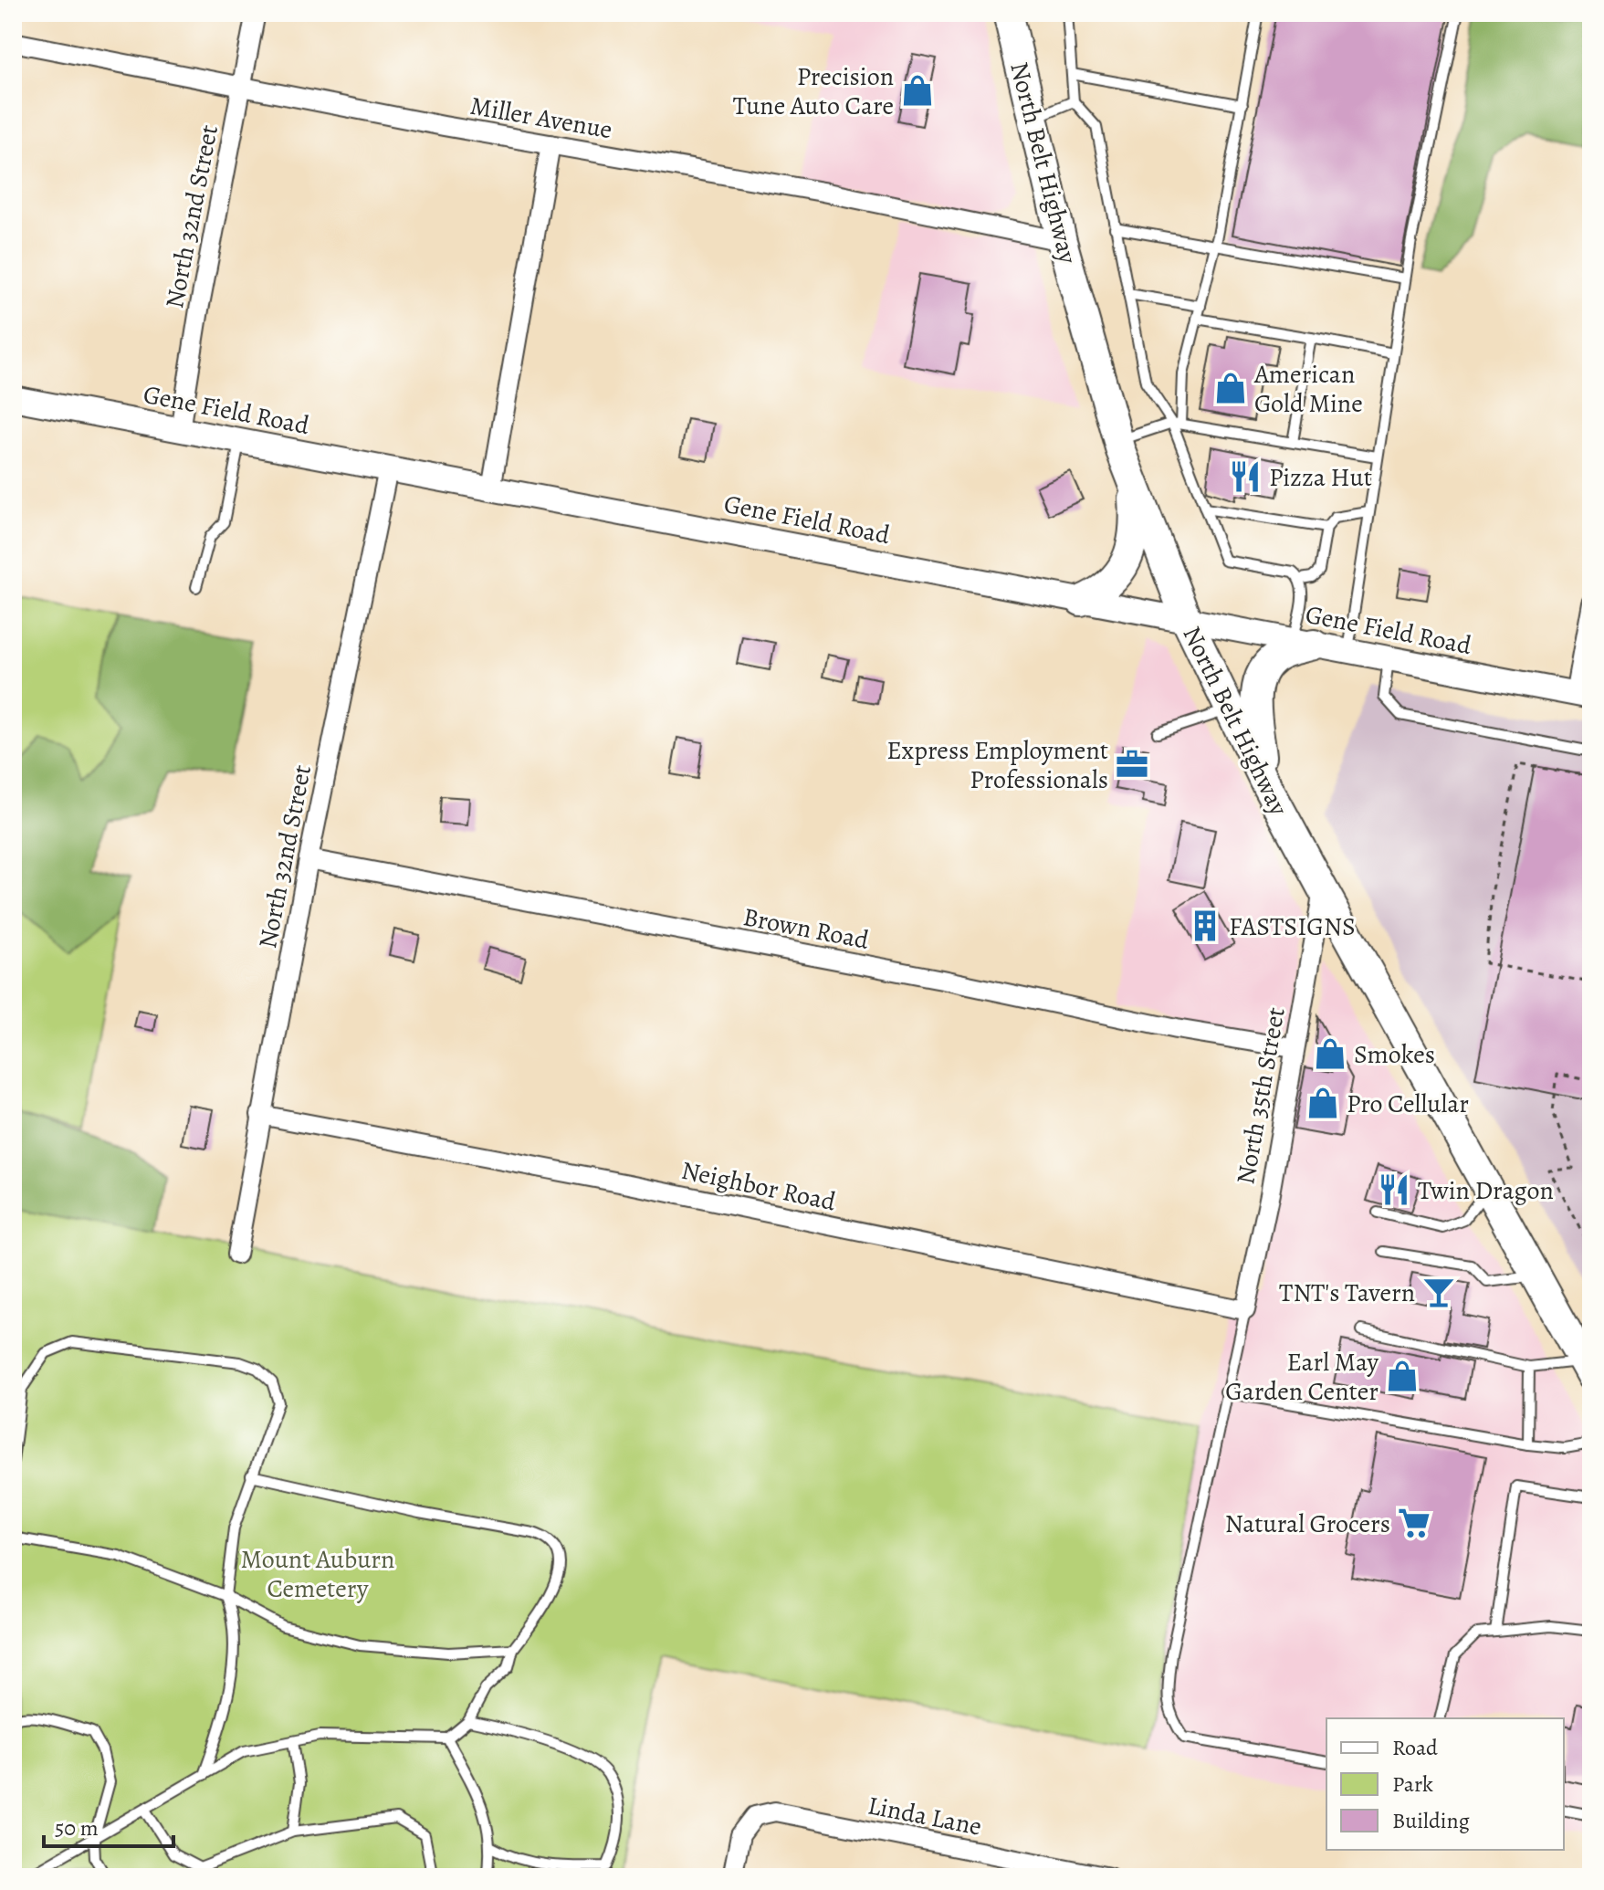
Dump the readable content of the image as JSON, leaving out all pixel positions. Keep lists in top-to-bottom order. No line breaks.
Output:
{"streets":{"main road":["North Belt Highway"],"street":["Miller Avenue","North 32nd Street","Gene Field Road","Brown Road","North 35th Street","Neighbor Road","Linda Lane"]},"crossings":[["Miller Avenue","North Belt Highway"],["Miller Avenue","North 32nd Street"],["North Belt Highway","Gene Field Road"],["North Belt Highway","North 35th Street"],["North 32nd Street","Gene Field Road"],["North 32nd Street","Brown Road"],["North 32nd Street","Neighbor Road"],["Brown Road","North 35th Street"],["North 35th Street","Neighbor Road"]],"parks":["Mount Auburn Cemetery"],"places":{"shop":["Precision Tune Auto Care","American Gold Mine","Smokes","Pro Cellular","Earl May Garden Center"],"restaurant":["Pizza Hut","Twin Dragon"],"office":["Express Employment Professionals"],"building":["FASTSIGNS"],"bar":["TNT's Tavern"],"supermarket":["Natural Grocers"]},"legend":["Road","Park","Building"],"scale_bar":"50 m"}
